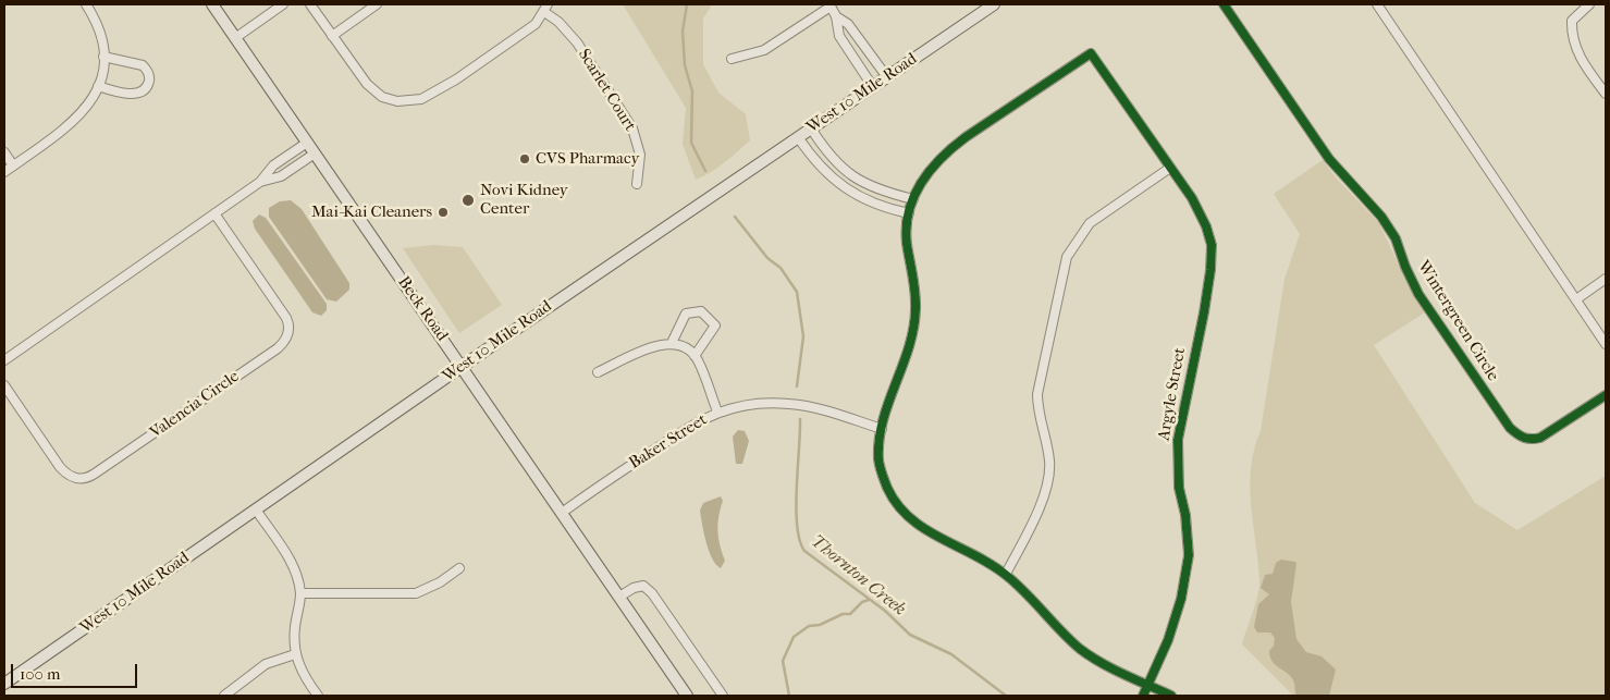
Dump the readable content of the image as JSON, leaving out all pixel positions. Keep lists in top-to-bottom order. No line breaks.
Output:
{"streets":{"main road":["West 10 Mile Road","Beck Road"],"street":["Scarlet Court","Wintergreen Circle","Argyle Street","Valencia Circle","Baker Street"]},"crossings":[["West 10 Mile Road","Beck Road"],["Beck Road","Baker Street"]],"water":["Thornton Creek"],"places":["CVS Pharmacy","Novi Kidney Center","Mai-Kai Cleaners"],"scale_bar":"100 m"}
